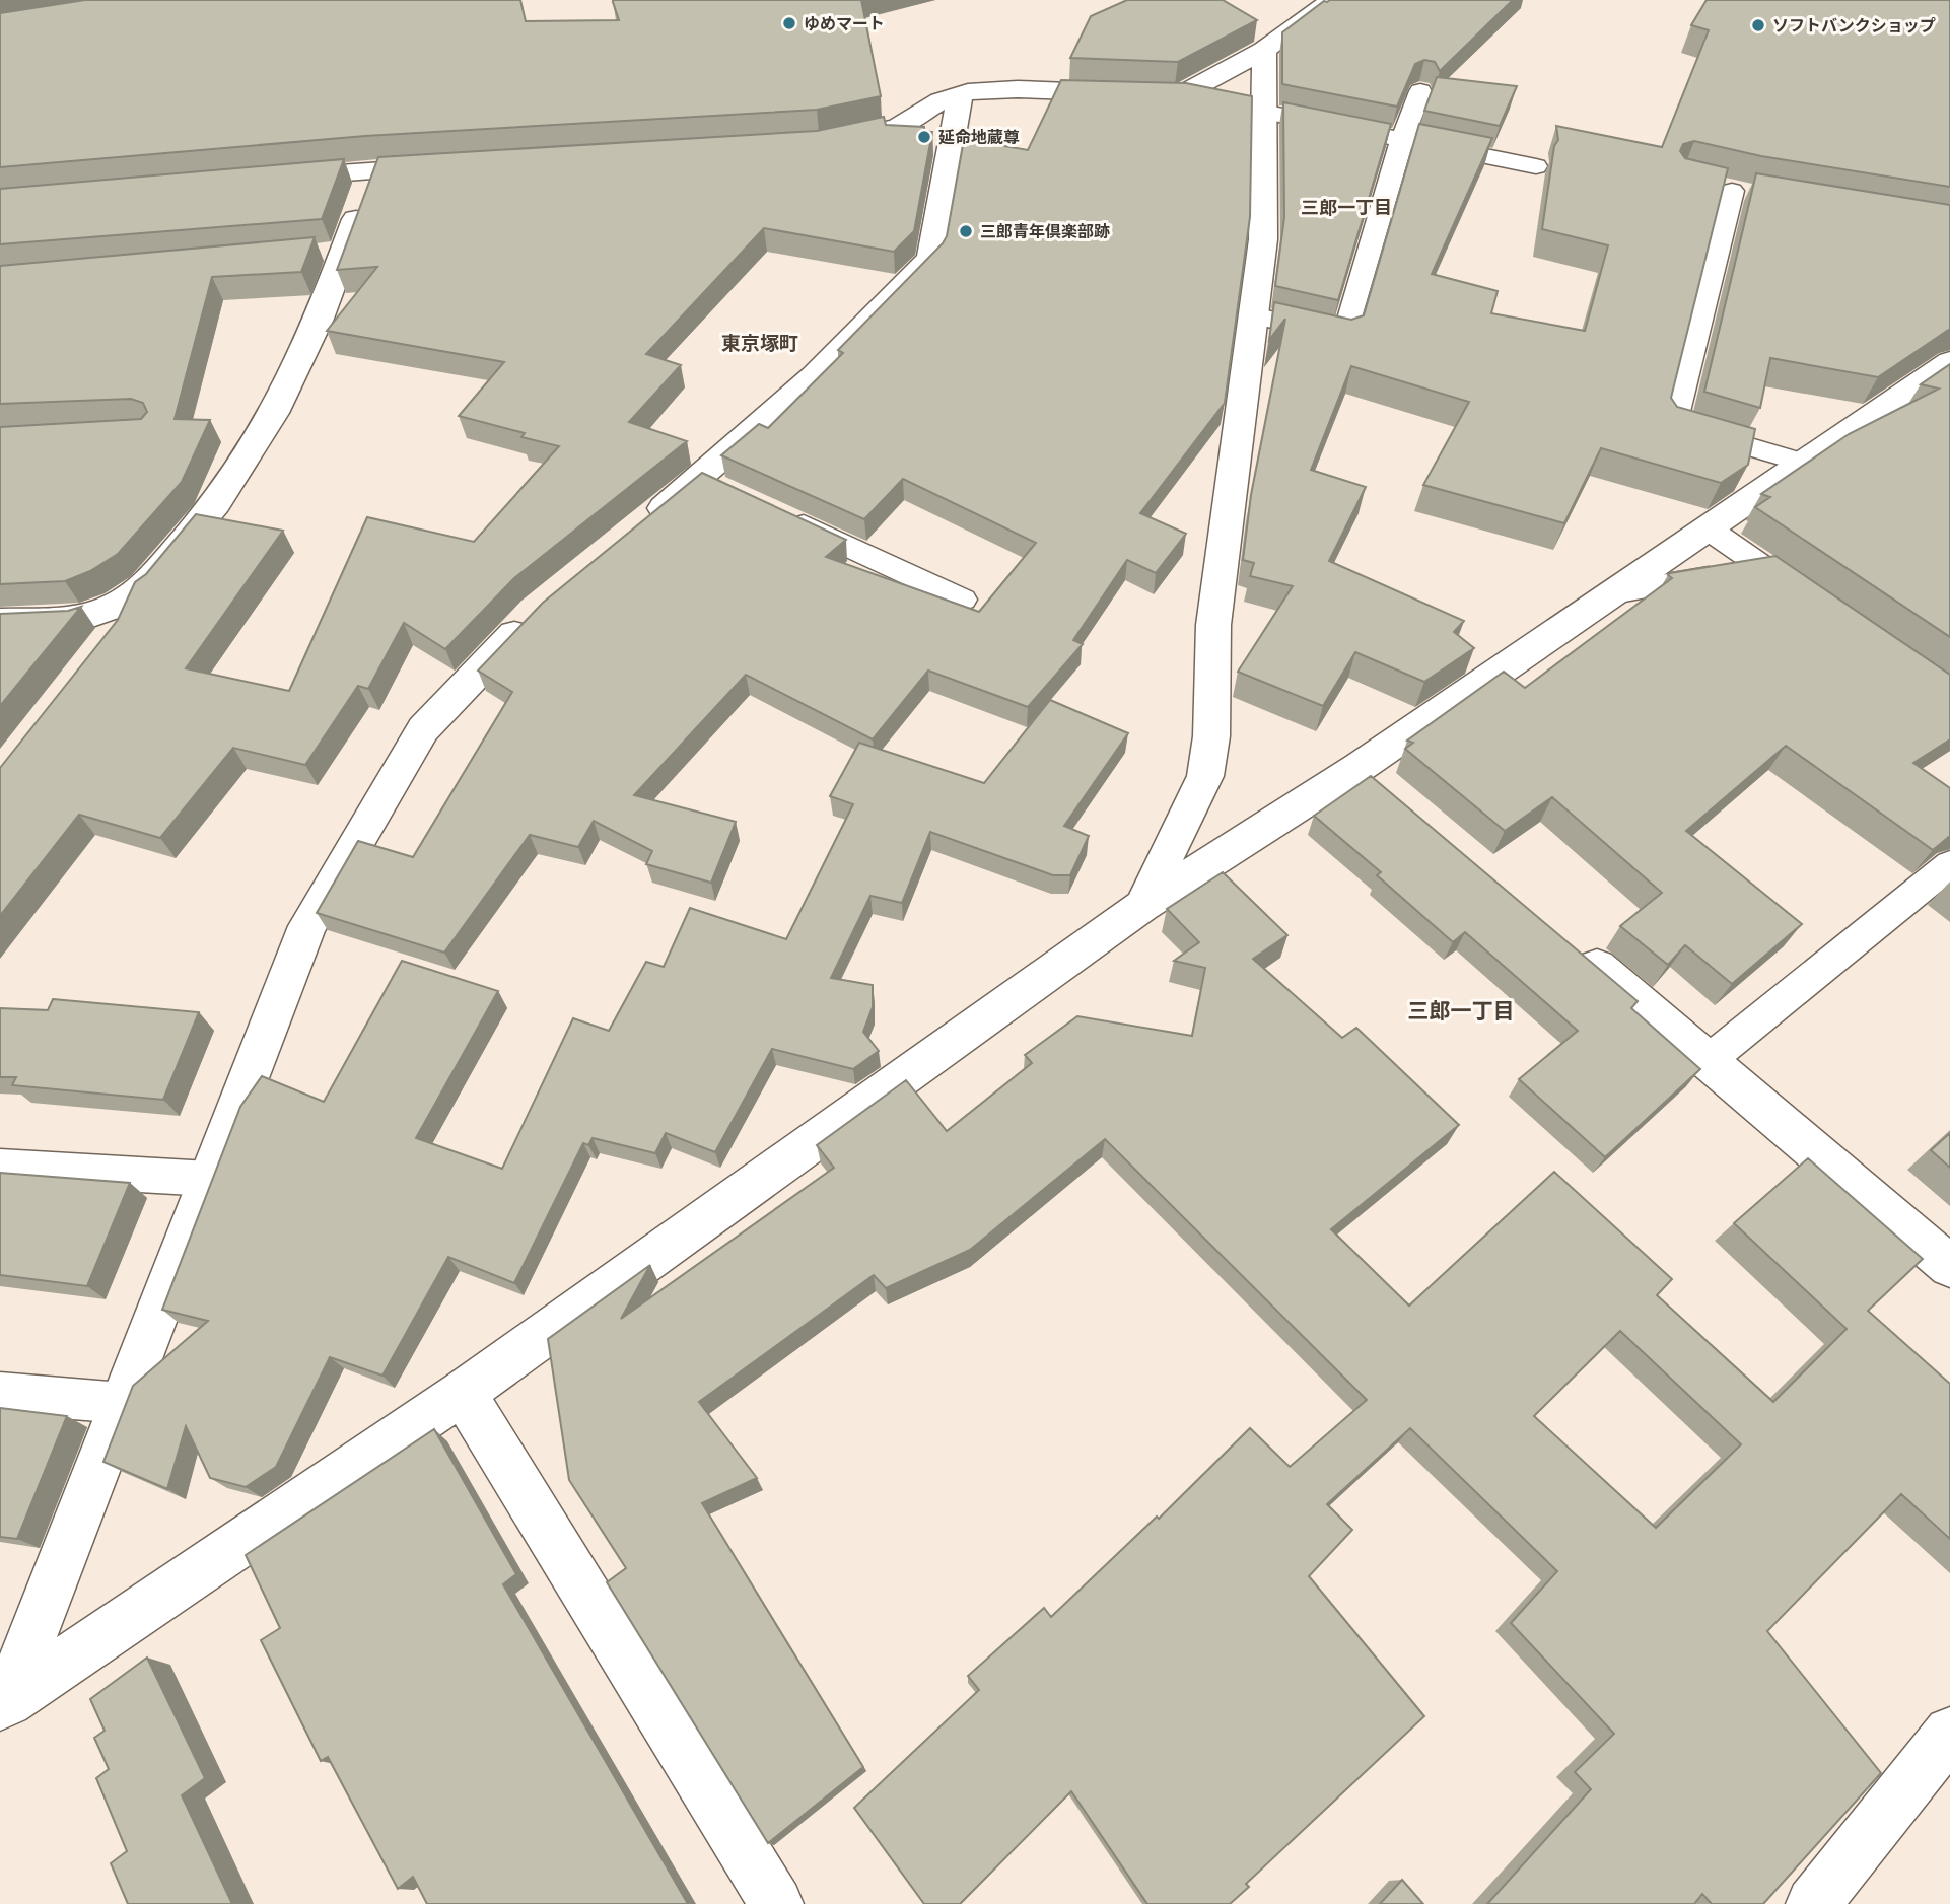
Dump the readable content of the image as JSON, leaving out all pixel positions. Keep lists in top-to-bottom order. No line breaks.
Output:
{"districts":["三郎一丁目","東京塚町","三郎一丁目"],"places":["ゆめマート","ソフトバンクショップ","延命地蔵尊","三郎青年倶楽部跡"]}
